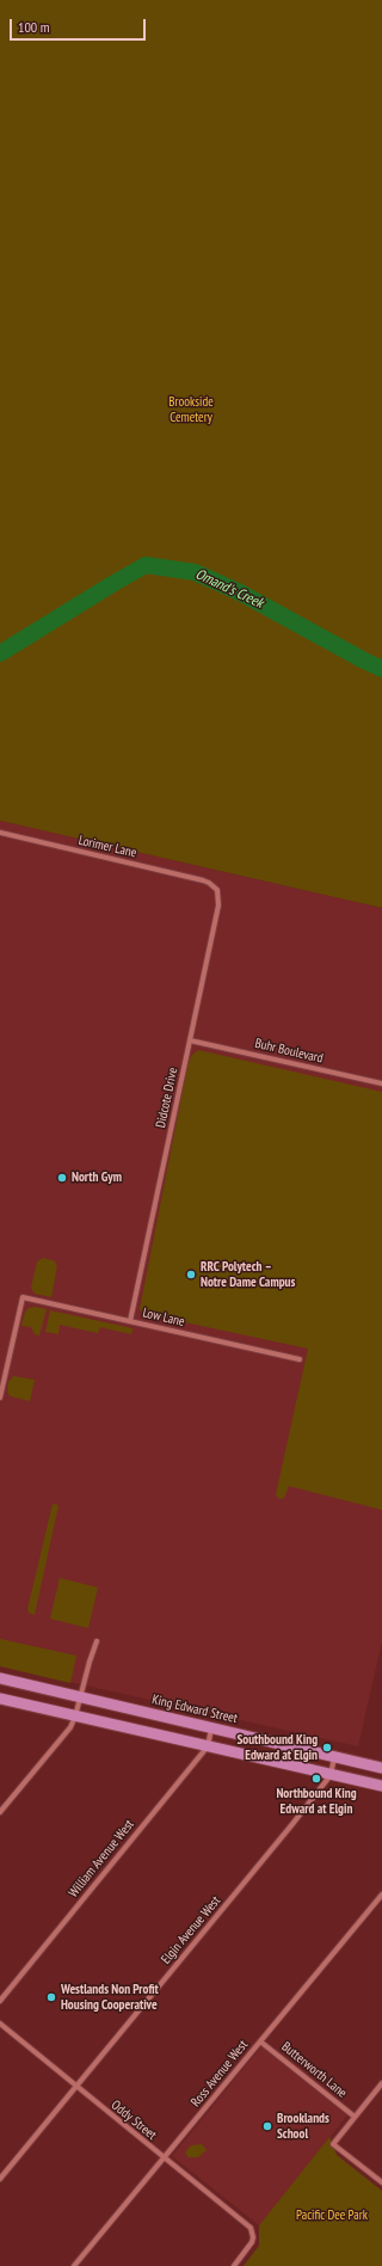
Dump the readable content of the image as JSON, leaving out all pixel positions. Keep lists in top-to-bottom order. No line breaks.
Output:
{"streets":{"main road":["King Edward Street"],"street":["Lorimer Lane","Buhr Boulevard","Didcote Drive","Low Lane","William Avenue West","Elgin Avenue West","Butterworth Lane","Ross Avenue West","Oddy Street"]},"crossings":[["Lorimer Lane","Didcote Drive"],["Buhr Boulevard","Didcote Drive"],["Didcote Drive","Low Lane"],["King Edward Street","William Avenue West"],["King Edward Street","Elgin Avenue West"],["Elgin Avenue West","Oddy Street"],["Butterworth Lane","Ross Avenue West"],["Ross Avenue West","Oddy Street"]],"water":["Omand's Creek"],"parks":["Brookside Cemetery","Pacific Dee Park"],"places":["North Gym","RRC Polytech – Notre Dame Campus","Southbound King Edward at Elgin","Northbound King Edward at Elgin","Westlands Non Profit Housing Cooperative","Brooklands School"],"scale_bar":"100 m"}
